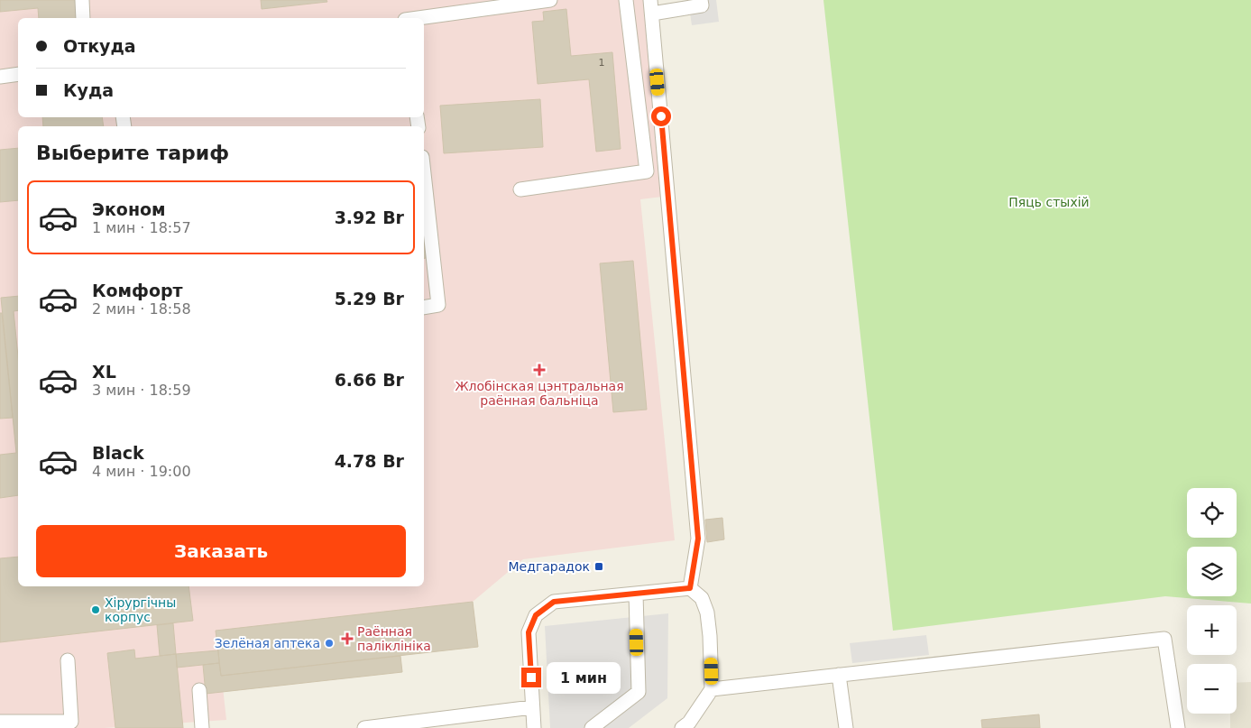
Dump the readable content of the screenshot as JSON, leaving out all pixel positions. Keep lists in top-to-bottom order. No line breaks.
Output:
{"parks":["Пяць стыхій"],"places":{"health":["Жлобінская цэнтральная раённая бальніца","Раённая паліклініка"],"transit":["Медгарадок"],"other":["Хірургічны корпус","Зелёная аптека"]},"house_numbers":["1"],"page":{"banner":["Откуда","Куда"],"heading":"Выберите тариф","list":[{"name":"Эконом","note":"1 мин · 18:57","value":"3.92 Br"},{"name":"Комфорт","note":"2 мин · 18:58","value":"5.29 Br"},{"name":"XL","note":"3 мин · 18:59","value":"6.66 Br"},{"name":"Black","note":"4 мин · 19:00","value":"4.78 Br"}],"map_buttons":["+","−"],"buttons":"Заказать","bubble":"1 мин"}}
